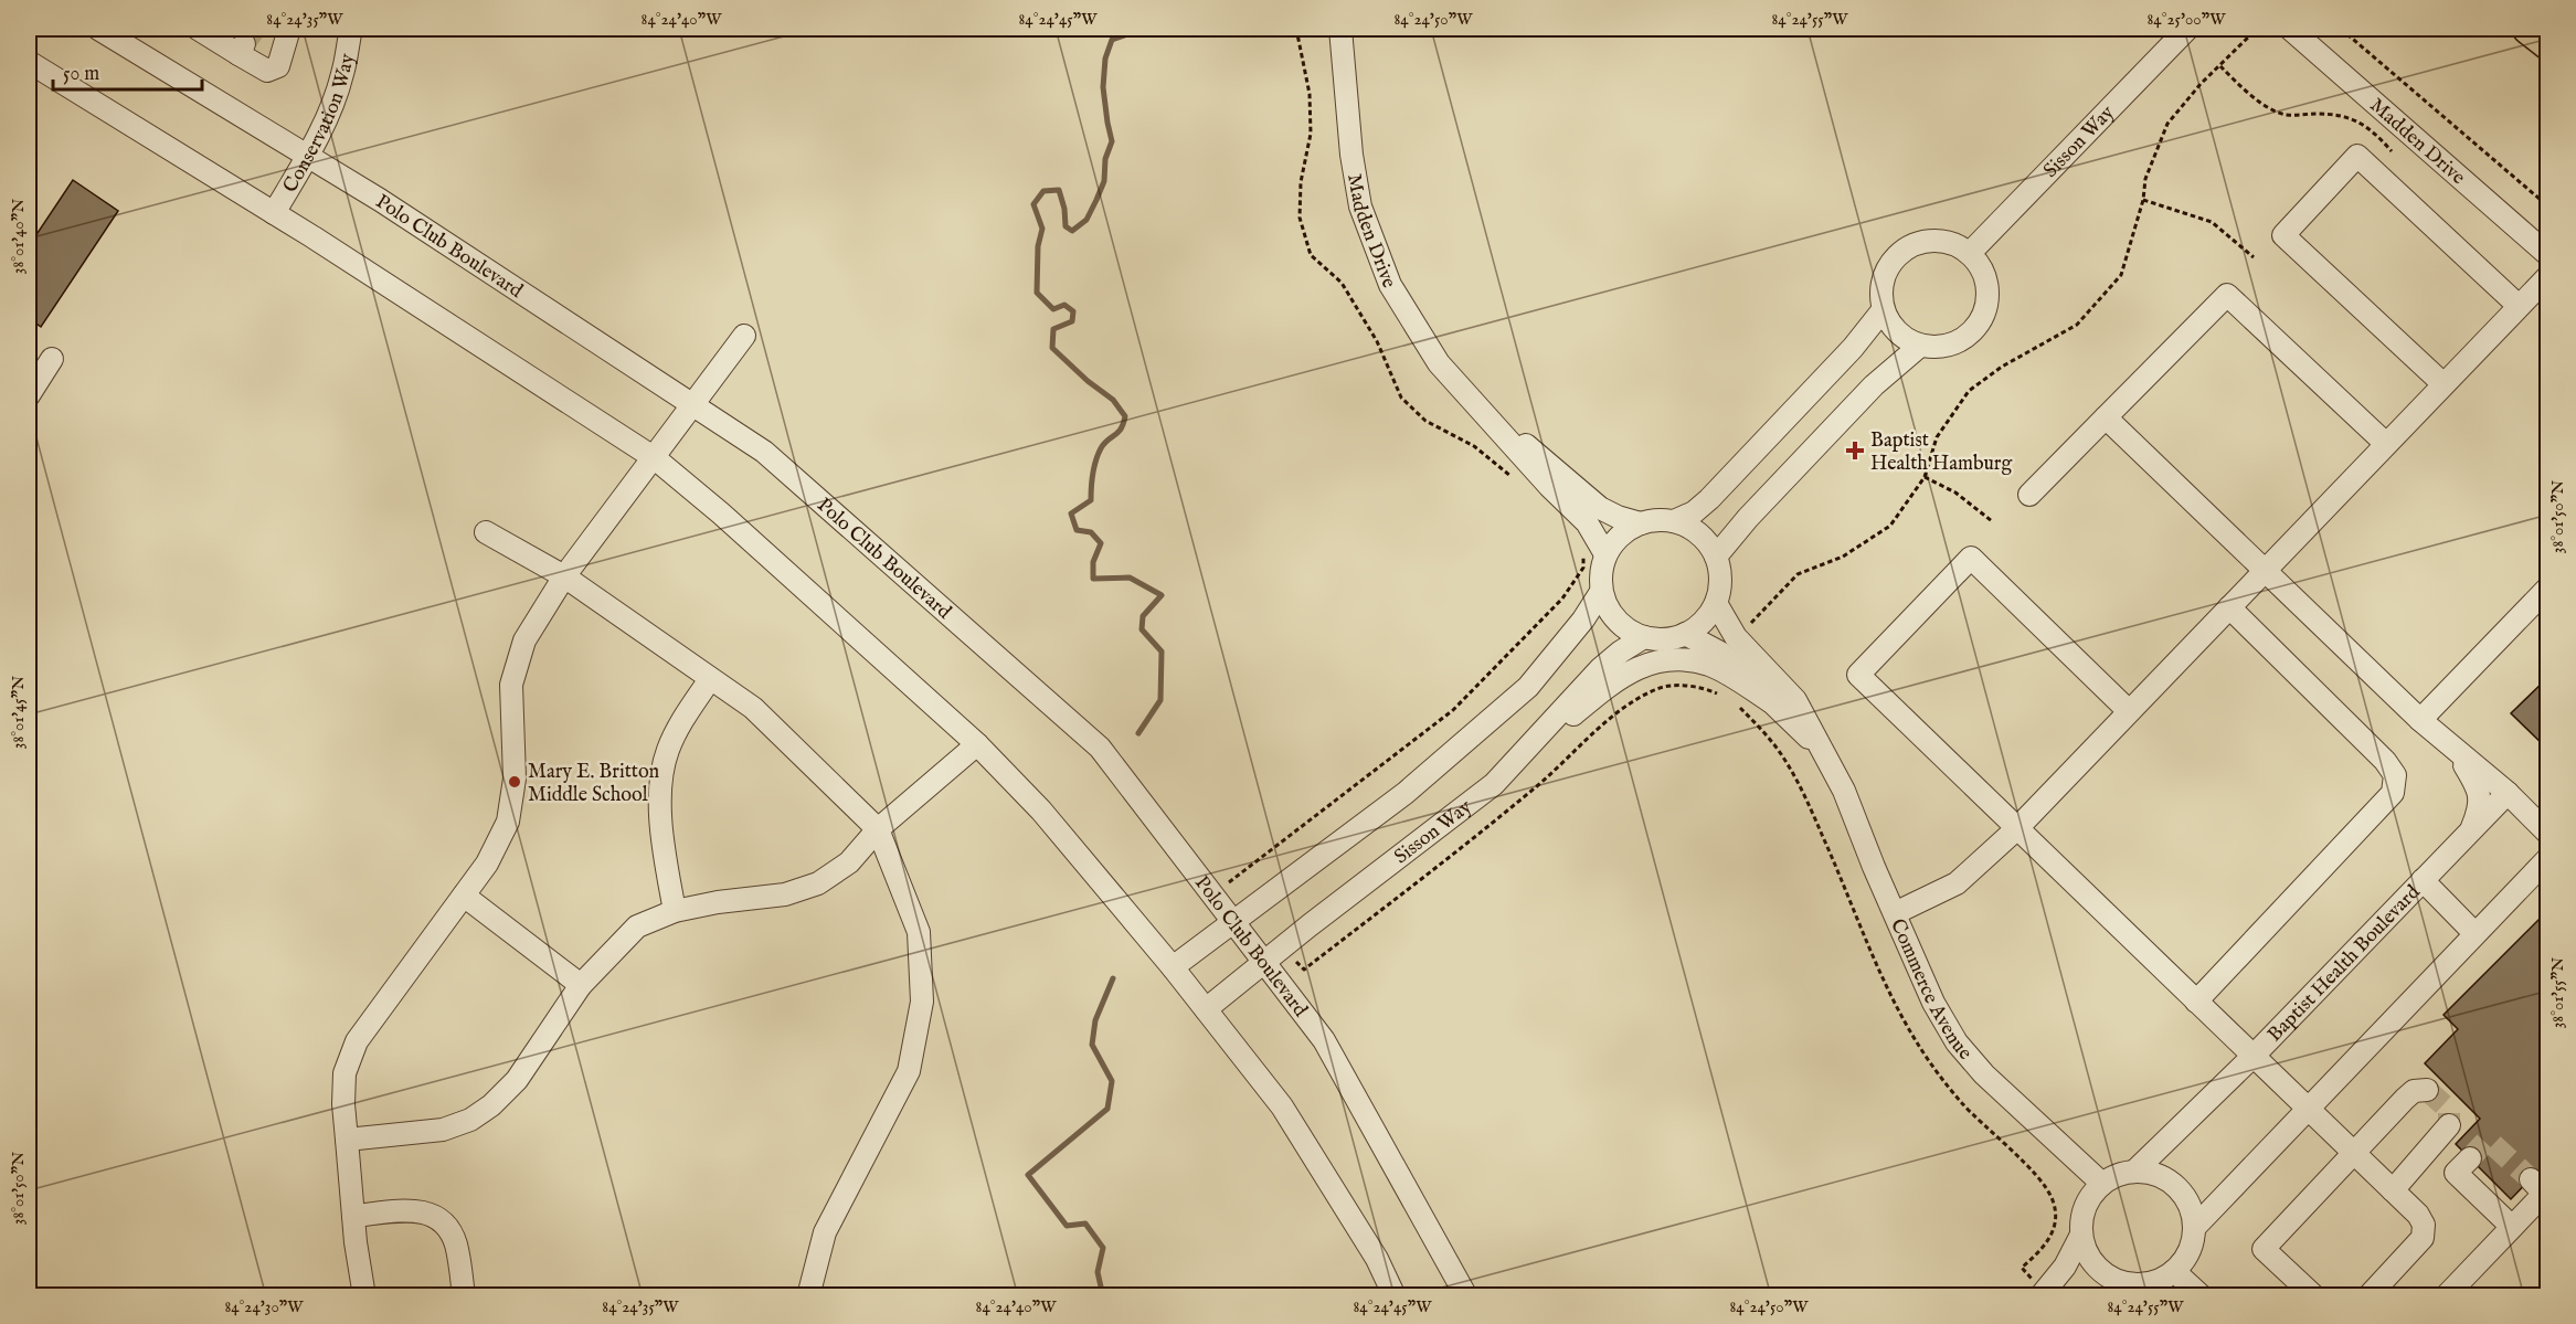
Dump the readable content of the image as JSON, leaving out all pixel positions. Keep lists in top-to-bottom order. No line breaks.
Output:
{"streets":{"street":["Conservation Way","Sisson Way","Madden Drive","Polo Club Boulevard","Baptist Health Boulevard","Commerce Avenue"]},"crossings":[["Conservation Way","Polo Club Boulevard"],["Sisson Way","Madden Drive"],["Sisson Way","Polo Club Boulevard"],["Sisson Way","Commerce Avenue"],["Madden Drive","Commerce Avenue"],["Baptist Health Boulevard","Commerce Avenue"]],"places":{"health":["Baptist Health Hamburg"],"other":["Mary E. Britton Middle School"]},"scale_bar":"50 m","coordinates":["84°24'35\"W","84°24'40\"W","84°24'45\"W","84°24'50\"W","84°24'55\"W","84°25'00\"W","38°01'40\"N","38°01'50\"N","38°01'45\"N","38°01'55\"N","84°24'30\"W"]}
